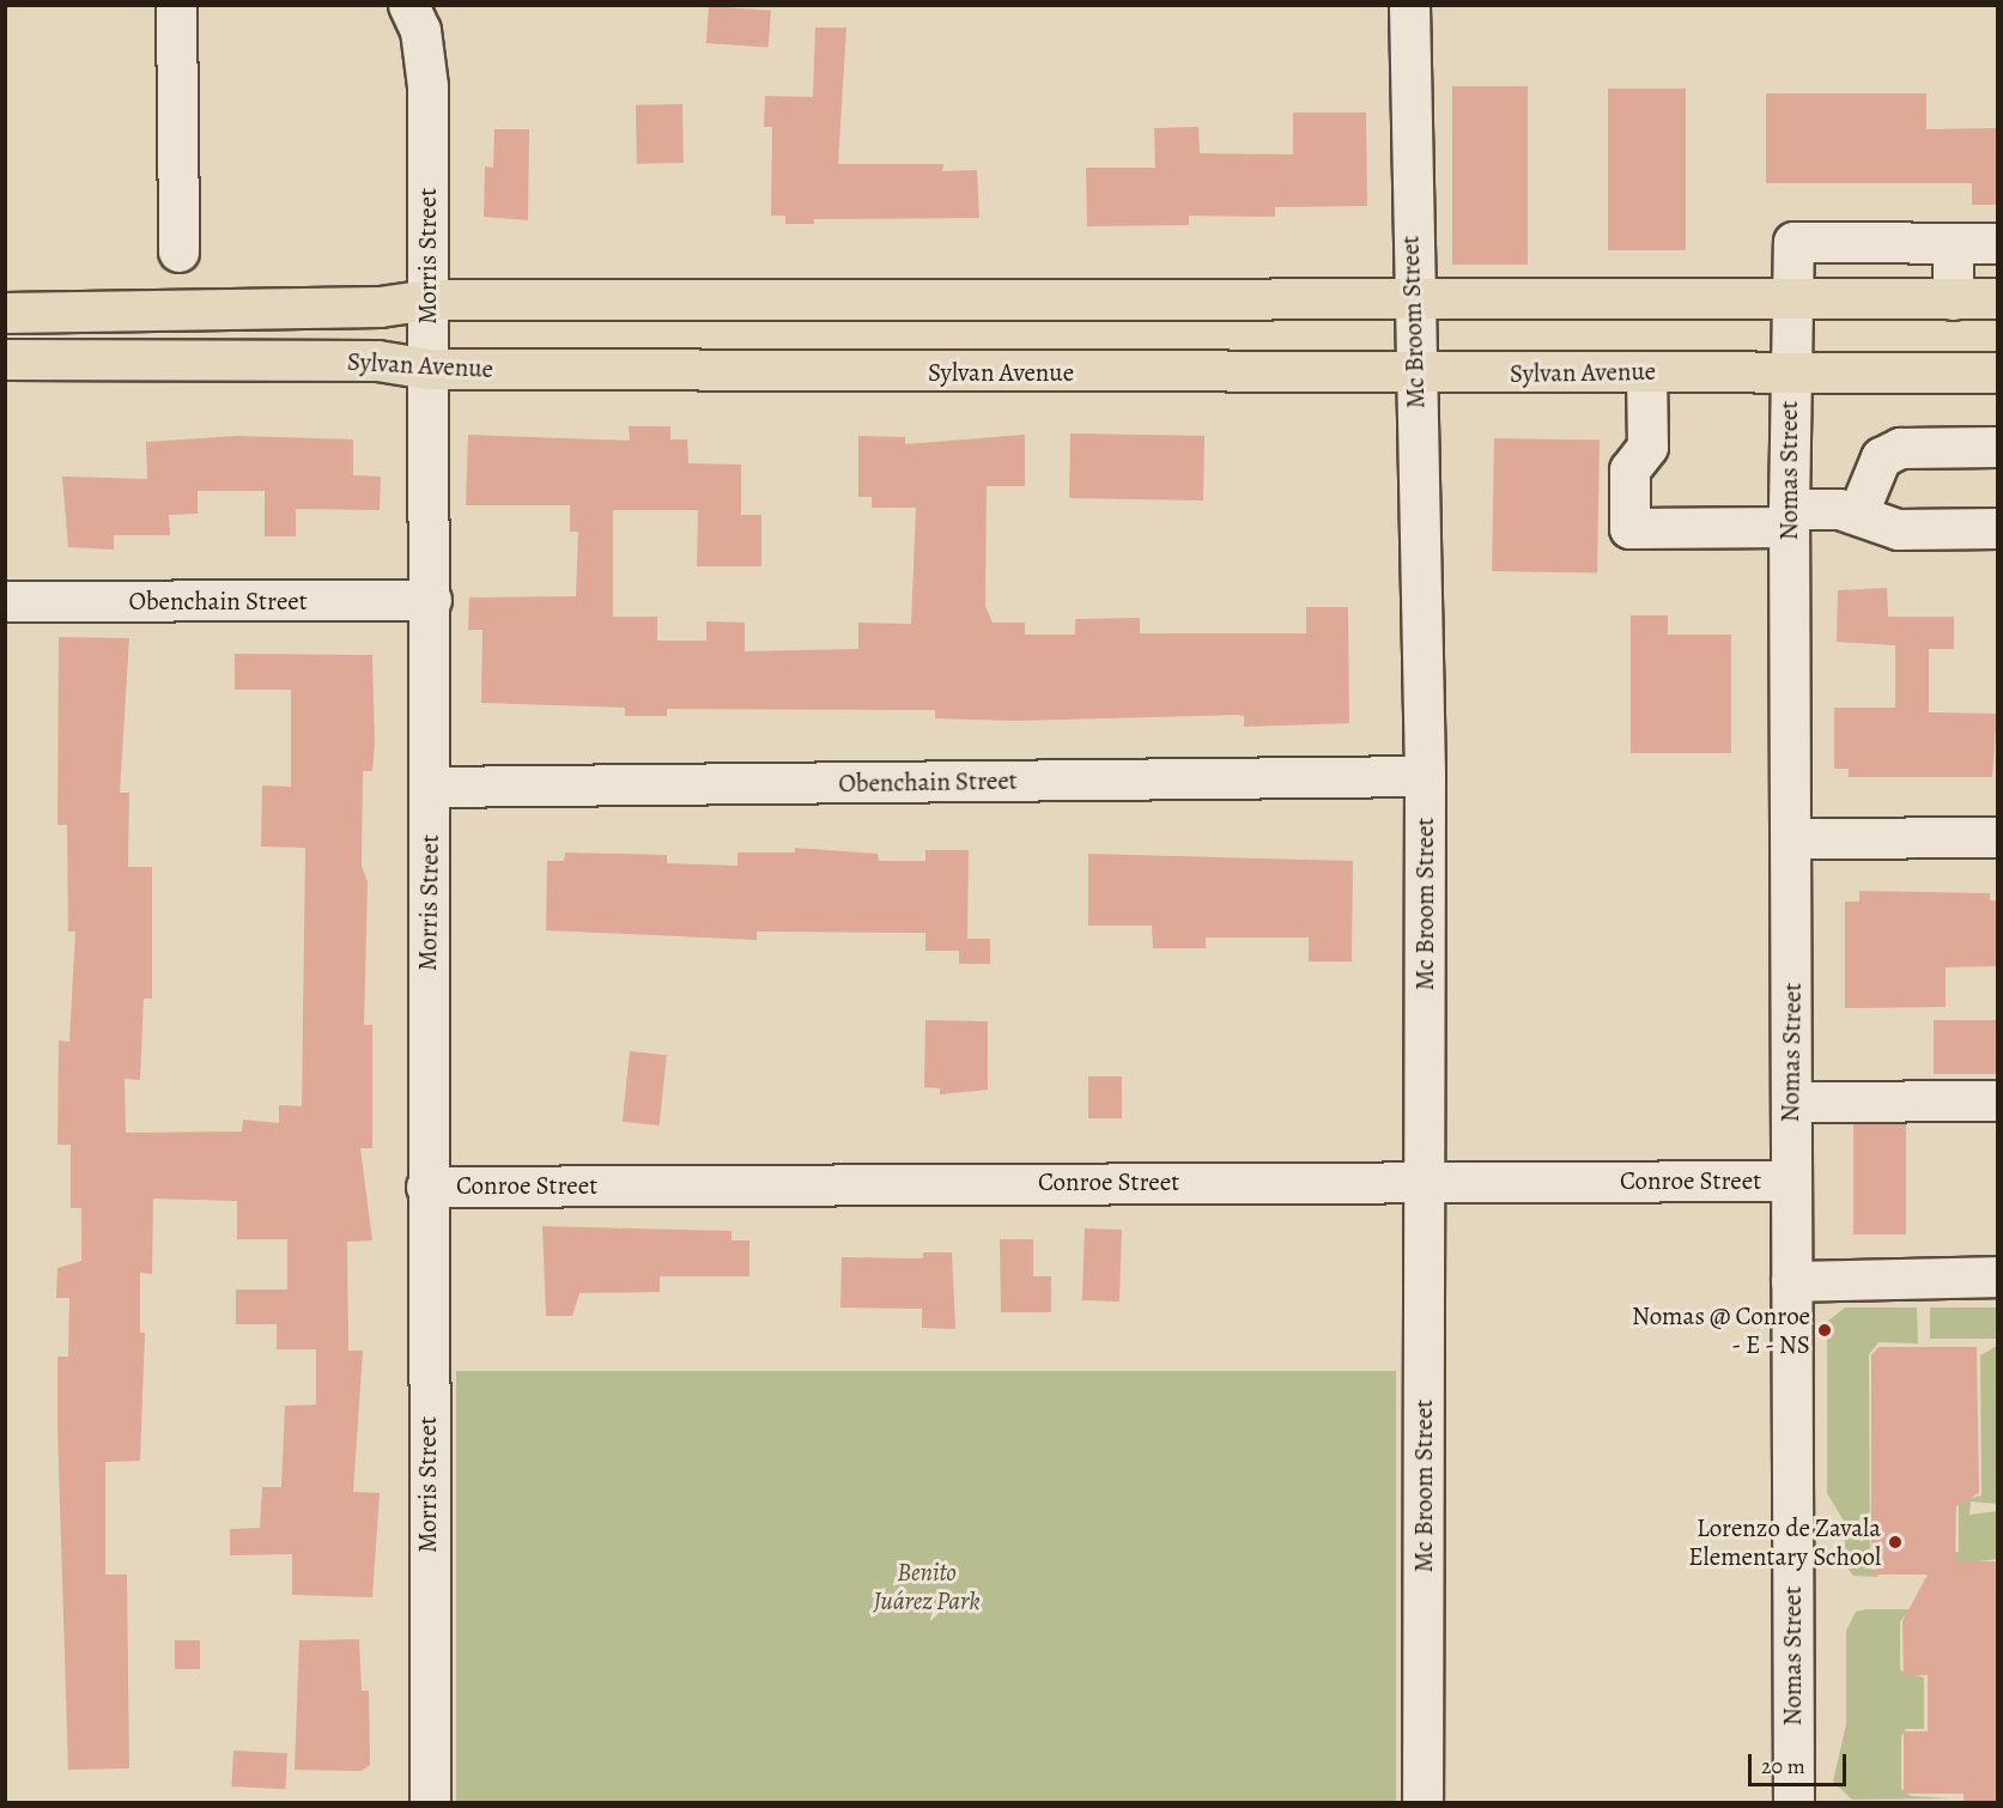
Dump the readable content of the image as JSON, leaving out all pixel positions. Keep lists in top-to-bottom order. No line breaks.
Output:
{"streets":{"main road":["Sylvan Avenue"],"street":["Morris Street","Mc Broom Street","Nomas Street","Obenchain Street","Conroe Street"]},"crossings":[["Morris Street","Sylvan Avenue"],["Morris Street","Obenchain Street"],["Morris Street","Conroe Street"],["Mc Broom Street","Sylvan Avenue"],["Mc Broom Street","Obenchain Street"],["Mc Broom Street","Conroe Street"],["Sylvan Avenue","Nomas Street"],["Nomas Street","Conroe Street"]],"parks":["Benito Juárez Park"],"places":["Nomas @ Conroe - E - NS","Lorenzo de Zavala Elementary School"],"scale_bar":"20 m"}
